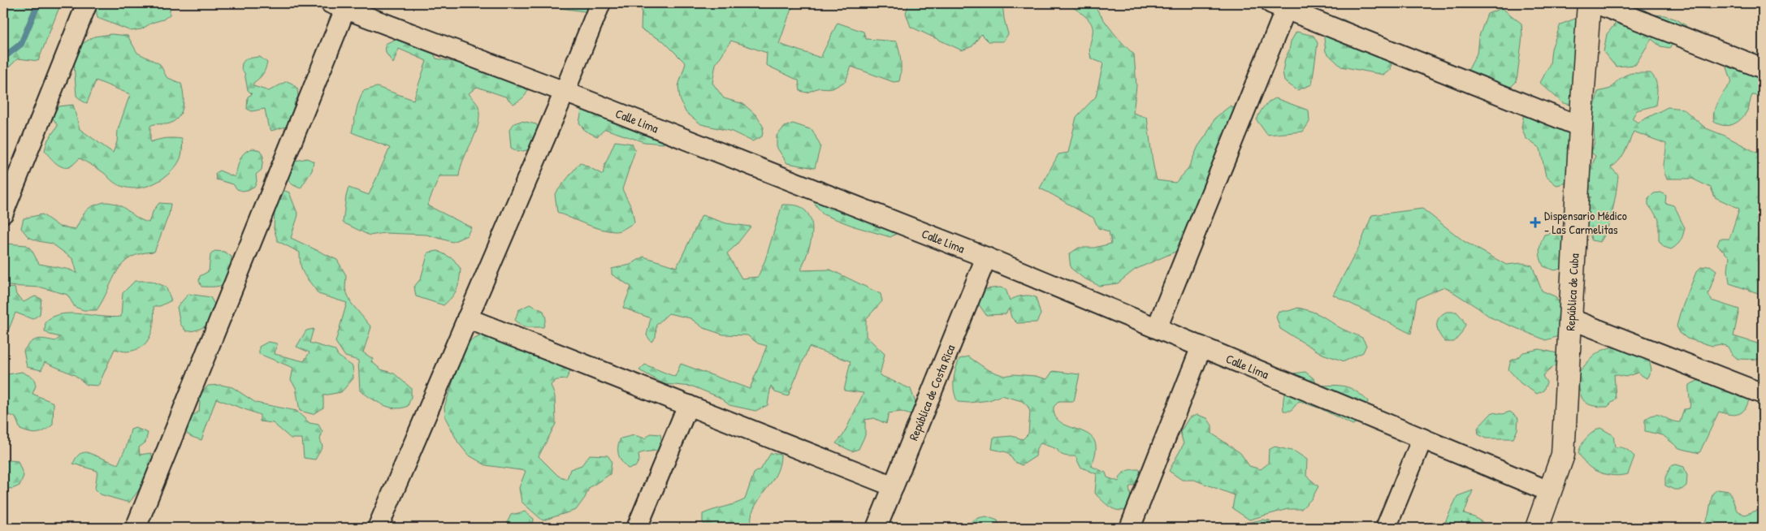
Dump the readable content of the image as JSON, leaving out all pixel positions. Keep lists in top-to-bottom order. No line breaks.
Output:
{"streets":{"main road":["República de Cuba"],"street":["Calle Lima","República de Costa Rica"]},"crossings":[["Calle Lima","República de Cuba"],["Calle Lima","República de Costa Rica"]],"places":{"health":["Dispensario Médico - Las Carmelitas"]}}
